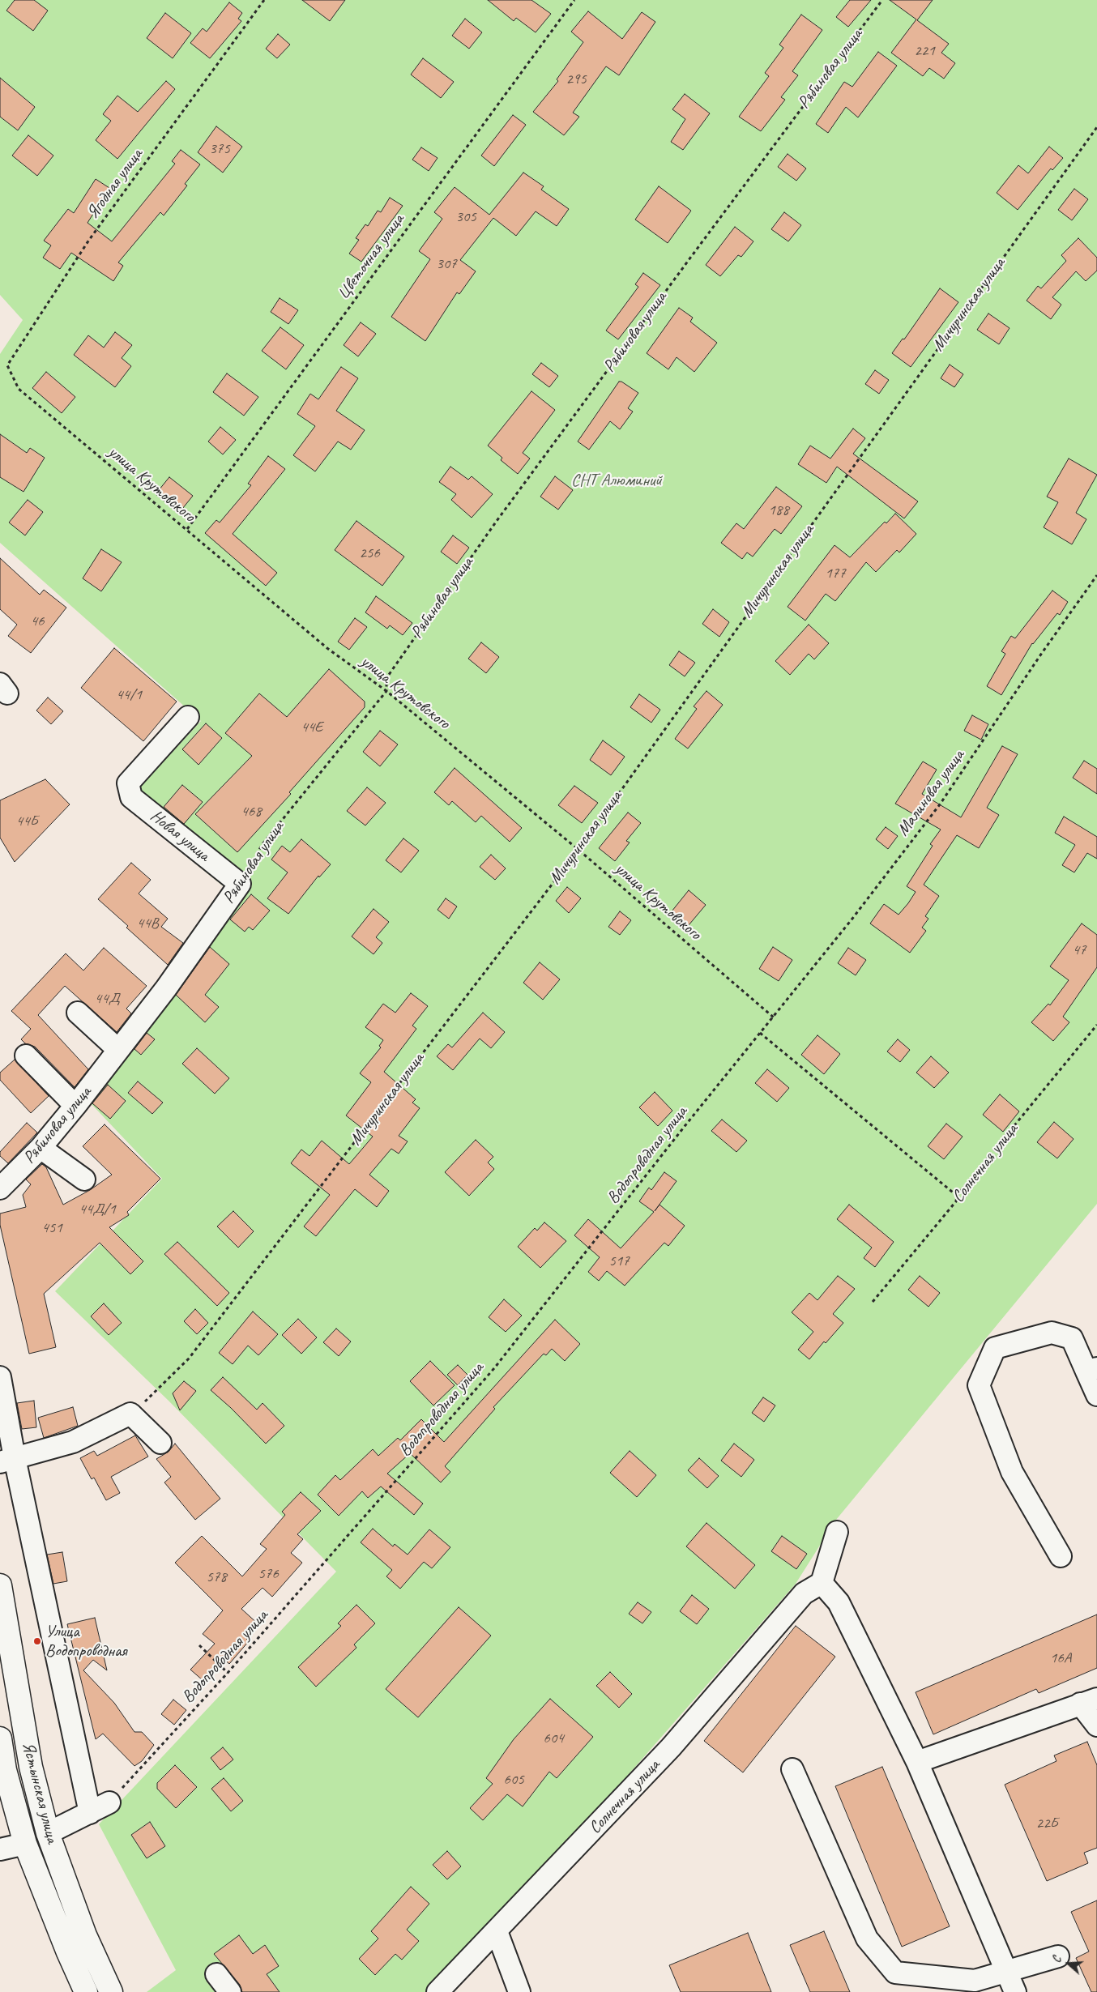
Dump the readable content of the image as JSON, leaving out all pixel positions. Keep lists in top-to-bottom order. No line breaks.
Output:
{"streets":{"main road":["Ястынская улица"],"street":["Рябиновая улица","Новая улица","Солнечная улица"],"path":["Ягодная улица","Цветочная улица","Мичуринская улица","улица Крутовского","Малиновая улица","Водопроводная улица"]},"crossings":[["Рябиновая улица","улица Крутовского"],["Рябиновая улица","Новая улица"],["Ягодная улица","улица Крутовского"],["Цветочная улица","улица Крутовского"],["Мичуринская улица","улица Крутовского"],["улица Крутовского","Малиновая улица"],["улица Крутовского","Водопроводная улица"],["Малиновая улица","Водопроводная улица"]],"parks":["СНТ Алюминий"],"places":["Улица Водопроводная"],"house_numbers":["221","295","375","305","307","188","256","177","46","44/1","44Е","468","44Б","44В","47","44Д","44Д/1","451","517","576","578","16А","604","605","22Б"],"north":"left"}
